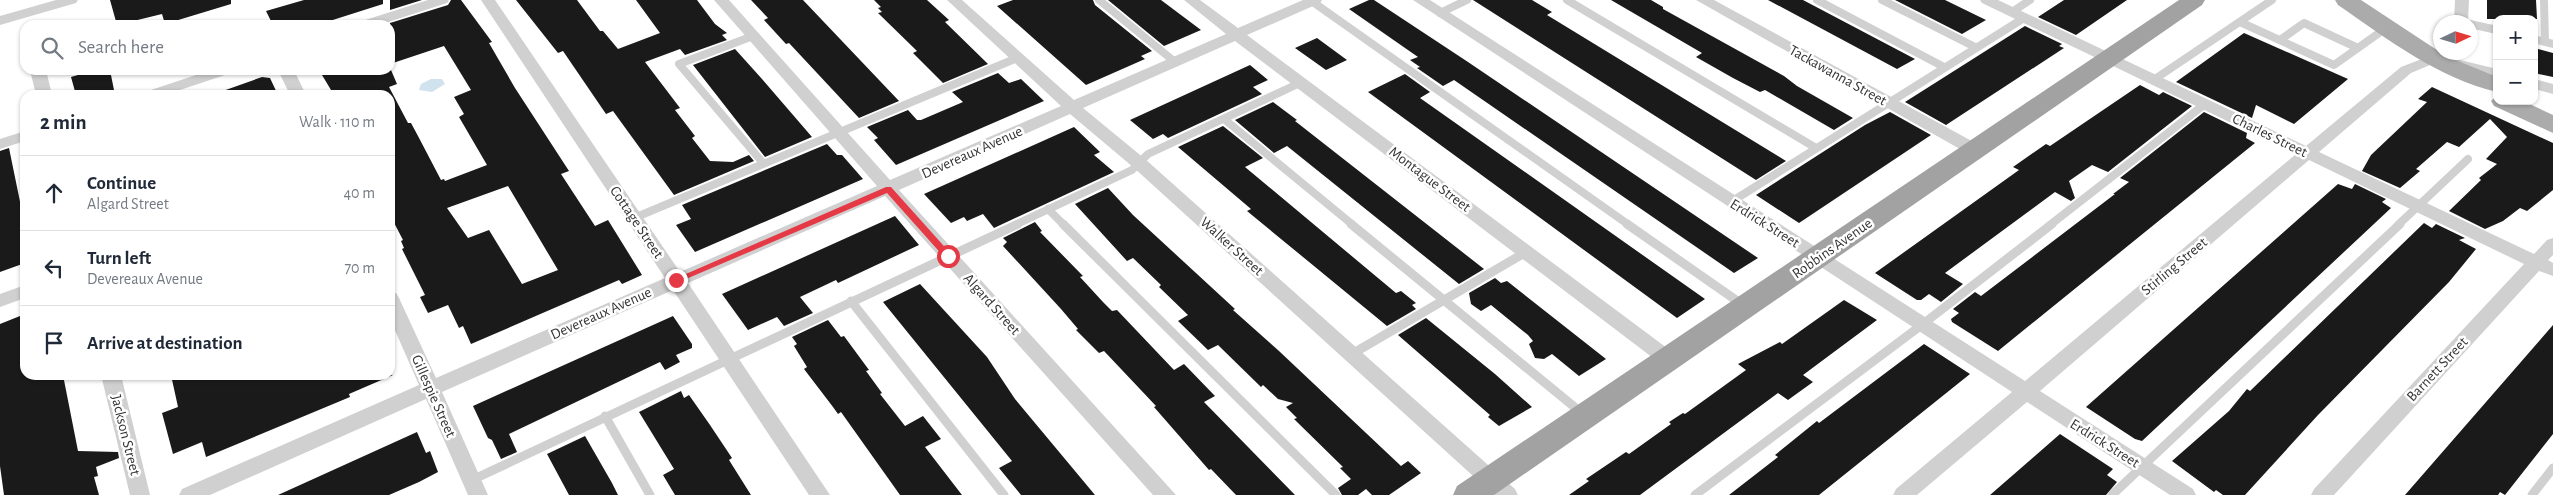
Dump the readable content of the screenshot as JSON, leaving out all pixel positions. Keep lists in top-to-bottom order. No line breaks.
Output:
{"streets":{"highway":["Robbins Avenue"],"street":["Tackawanna Street","Charles Street","Devereaux Avenue","Montague Street","Cottage Street","Erdrick Street","Walker Street","Stirling Street","Algard Street","Barnett Street","Gillespie Street","Jackson Street"]},"crossings":[["Tackawanna Street","Robbins Avenue"],["Charles Street","Robbins Avenue"],["Charles Street","Stirling Street"],["Charles Street","Barnett Street"],["Devereaux Avenue","Montague Street"],["Devereaux Avenue","Cottage Street"],["Devereaux Avenue","Walker Street"],["Devereaux Avenue","Algard Street"],["Devereaux Avenue","Gillespie Street"],["Montague Street","Robbins Avenue"],["Erdrick Street","Robbins Avenue"],["Erdrick Street","Stirling Street"],["Walker Street","Robbins Avenue"]],"north":"right","page":{"map_buttons":["+","−"],"search":"Search here","heading":["2 min","Walk · 110 m"],"list":[["Continue","Algard Street","40 m"],["Turn left","Devereaux Avenue","70 m"],"Arrive at destination"]}}
